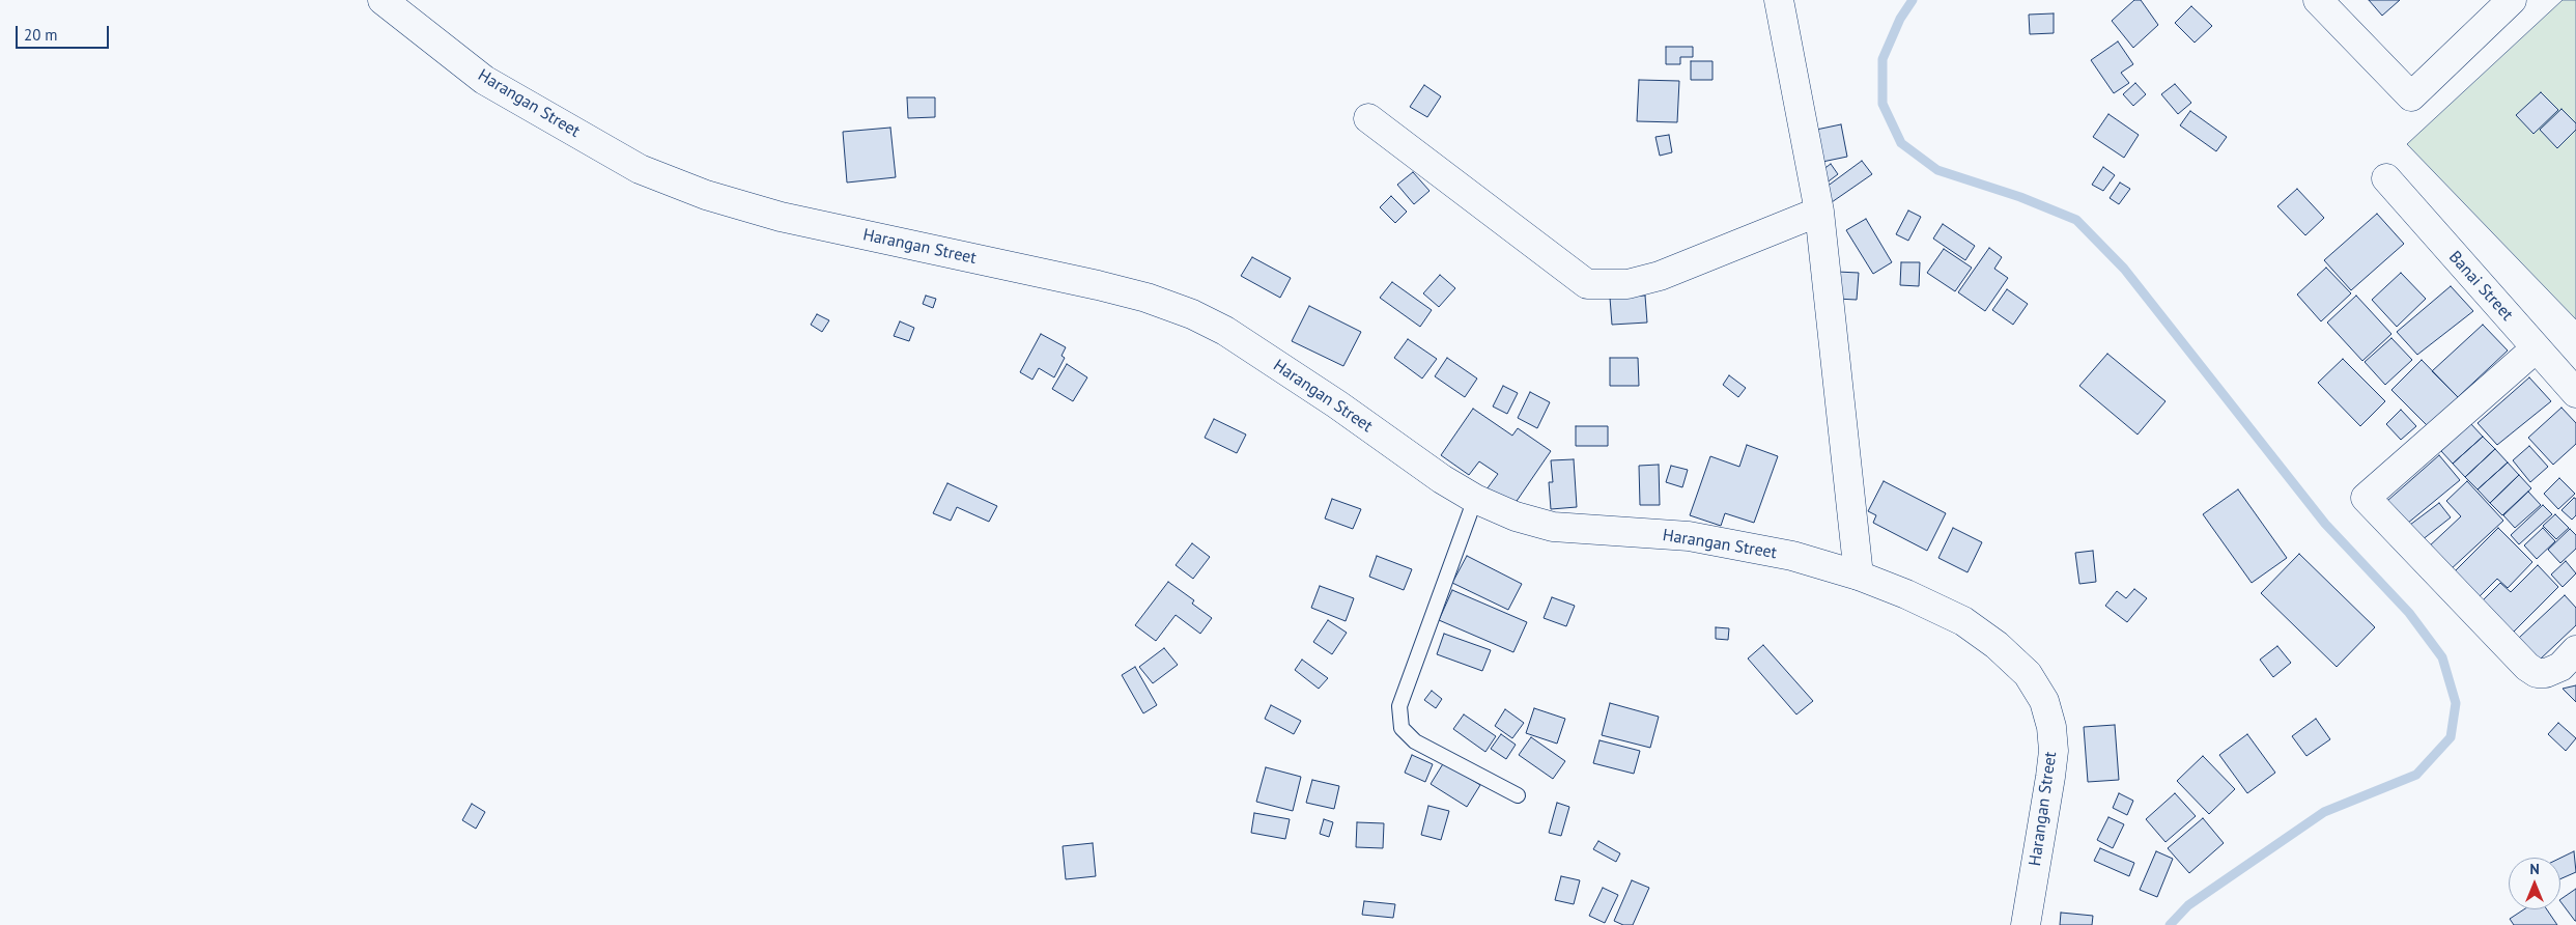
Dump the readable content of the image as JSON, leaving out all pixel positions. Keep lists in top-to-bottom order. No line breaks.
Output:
{"streets":{"street":["Harangan Street","Banai Street"]},"scale_bar":"20 m","north":"top"}
